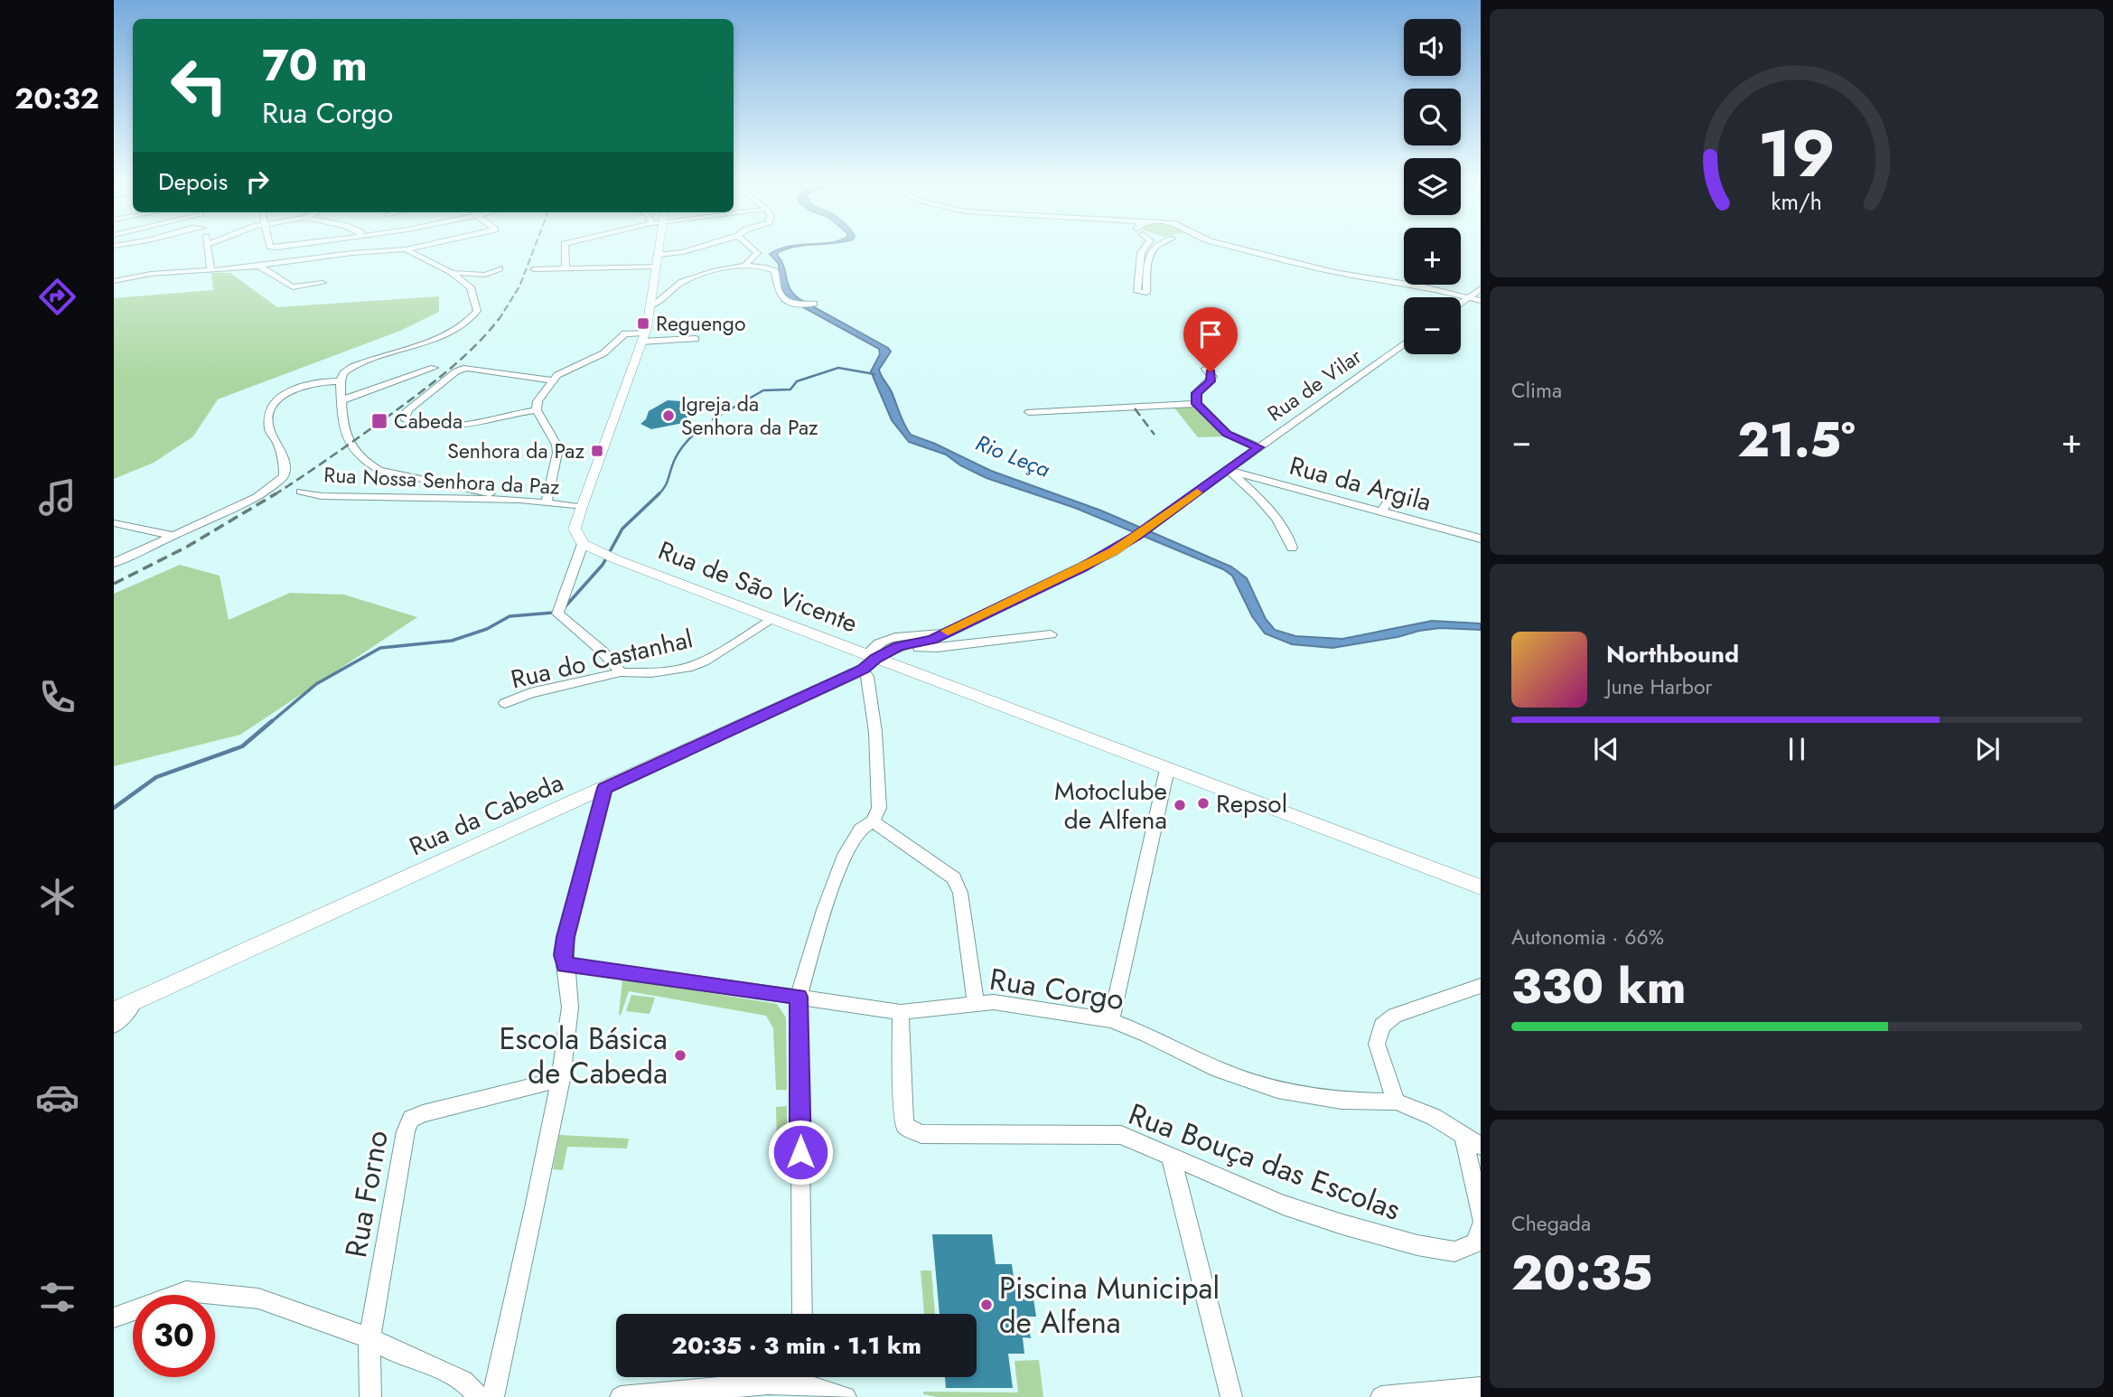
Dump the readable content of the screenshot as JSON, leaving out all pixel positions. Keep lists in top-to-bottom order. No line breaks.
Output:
{"streets":{"main road":["Rua de São Vicente","Rua da Cabeda"],"street":["Rua de Vilar","Rua Nossa Senhora da Paz","Rua da Argila","Rua do Castanhal","Rua Corgo","Rua Bouça das Escolas","Rua Forno"]},"crossings":[["Rua de Vilar","Rua da Argila"],["Rua de Vilar","Rua de São Vicente"],["Rua de Vilar","Rua da Cabeda"],["Rua de São Vicente","Rua do Castanhal"],["Rua de São Vicente","Rua da Cabeda"],["Rua Corgo","Rua Bouça das Escolas"]],"water":["Rio Leça"],"places":{"transit":["Reguengo","Cabeda","Senhora da Paz"],"other":["Igreja da Senhora da Paz","Repsol","Motoclube de Alfena","Escola Básica de Cabeda","Piscina Municipal de Alfena"]},"page":{"tabs":"20:32","map_buttons":["+","−"],"turn":["70 m","Rua Corgo"],"then":"Depois","tile":["Clima",["Autonomia · 66%","330 km"],["Chegada","20:35"]],"heat":["−","21.5°","+"],"song":["Northbound","June Harbor"],"limit":"30","trip":"20:35 · 3 min · 1.1 km","gauge":["19","km/h"]}}
